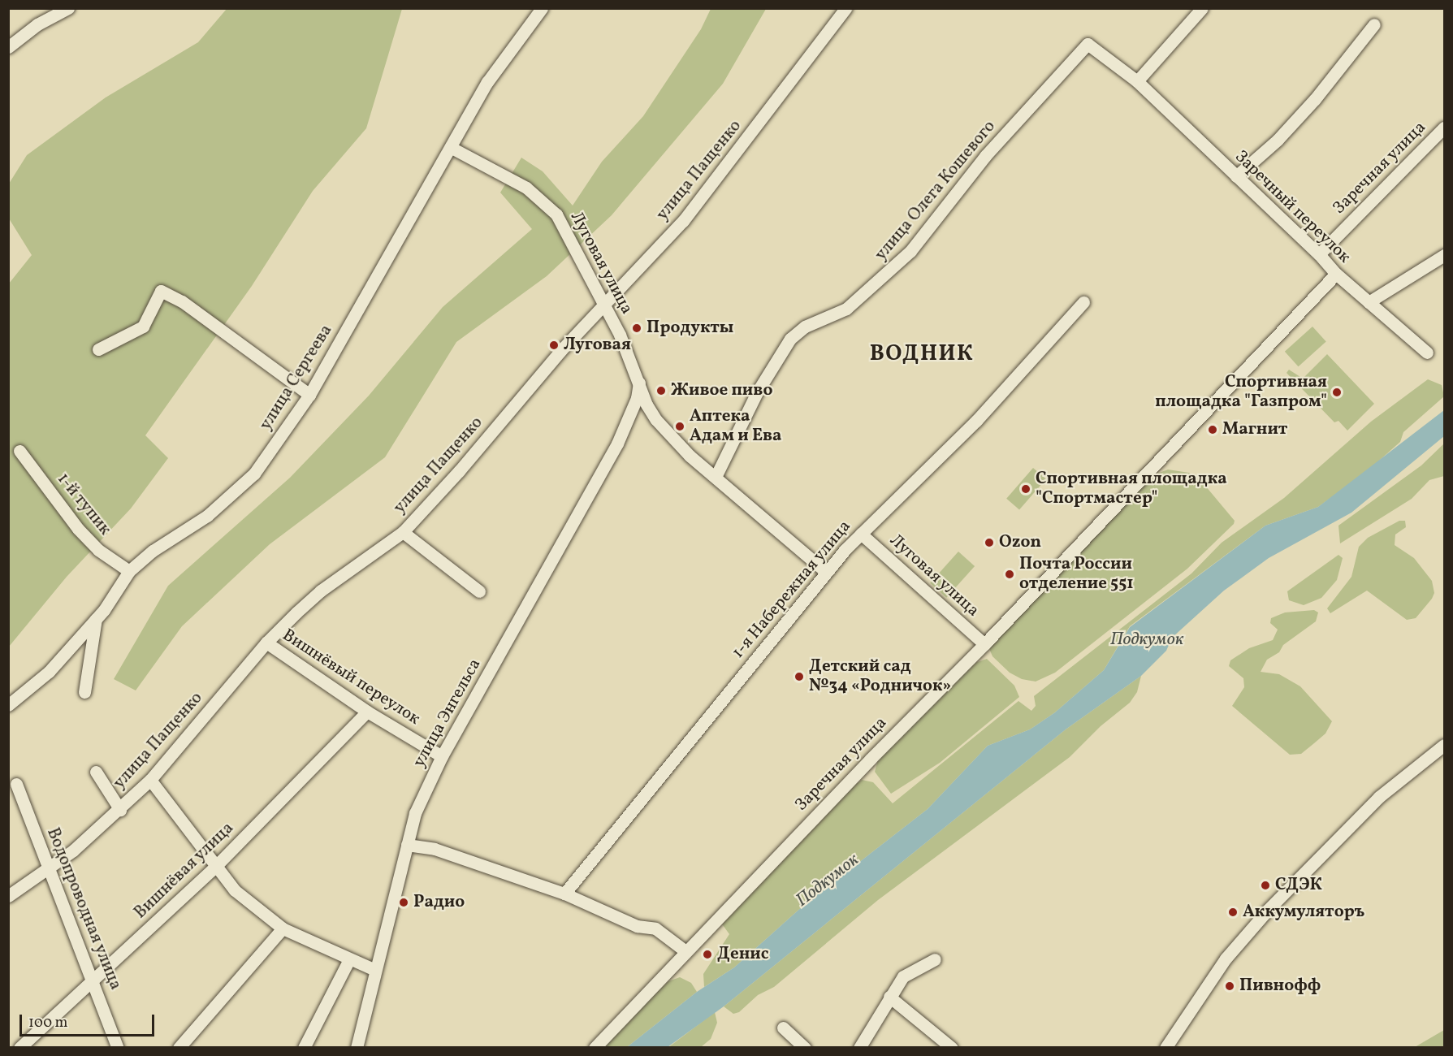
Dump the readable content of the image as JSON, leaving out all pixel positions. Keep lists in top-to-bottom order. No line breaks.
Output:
{"streets":{"street":["Заречная улица","улица Пащенко","улица Олега Кошевого","Заречный переулок","Луговая улица","улица Сергеева","1-й тупик","1-я Набережная улица","Вишнёвый переулок","улица Энгельса","Вишнёвая улица","Водопроводная улица"]},"crossings":[["Заречная улица","Заречный переулок"],["Заречная улица","Луговая улица"],["улица Пащенко","Луговая улица"],["улица Пащенко","Вишнёвый переулок"],["улица Пащенко","Водопроводная улица"],["улица Олега Кошевого","Заречный переулок"],["улица Олега Кошевого","Луговая улица"],["Луговая улица","улица Сергеева"],["Луговая улица","1-я Набережная улица"],["Луговая улица","улица Энгельса"],["улица Сергеева","1-й тупик"],["Вишнёвый переулок","улица Энгельса"],["Вишнёвый переулок","Вишнёвая улица"],["Вишнёвая улица","Водопроводная улица"]],"districts":["ВОДНИК"],"water":["Подкумок"],"places":["Продукты","Луговая","Живое пиво","Спортивная площадка \"Газпром\"","Аптека Адам и Ева","Магнит","Спортивная площадка \"Спортмастер\"","Ozon","Почта России отделение 551","Детский сад №34 «Родничок»","СДЭК","Радио","Аккумуляторъ","Денис","Пивнофф"],"scale_bar":"100 m"}
